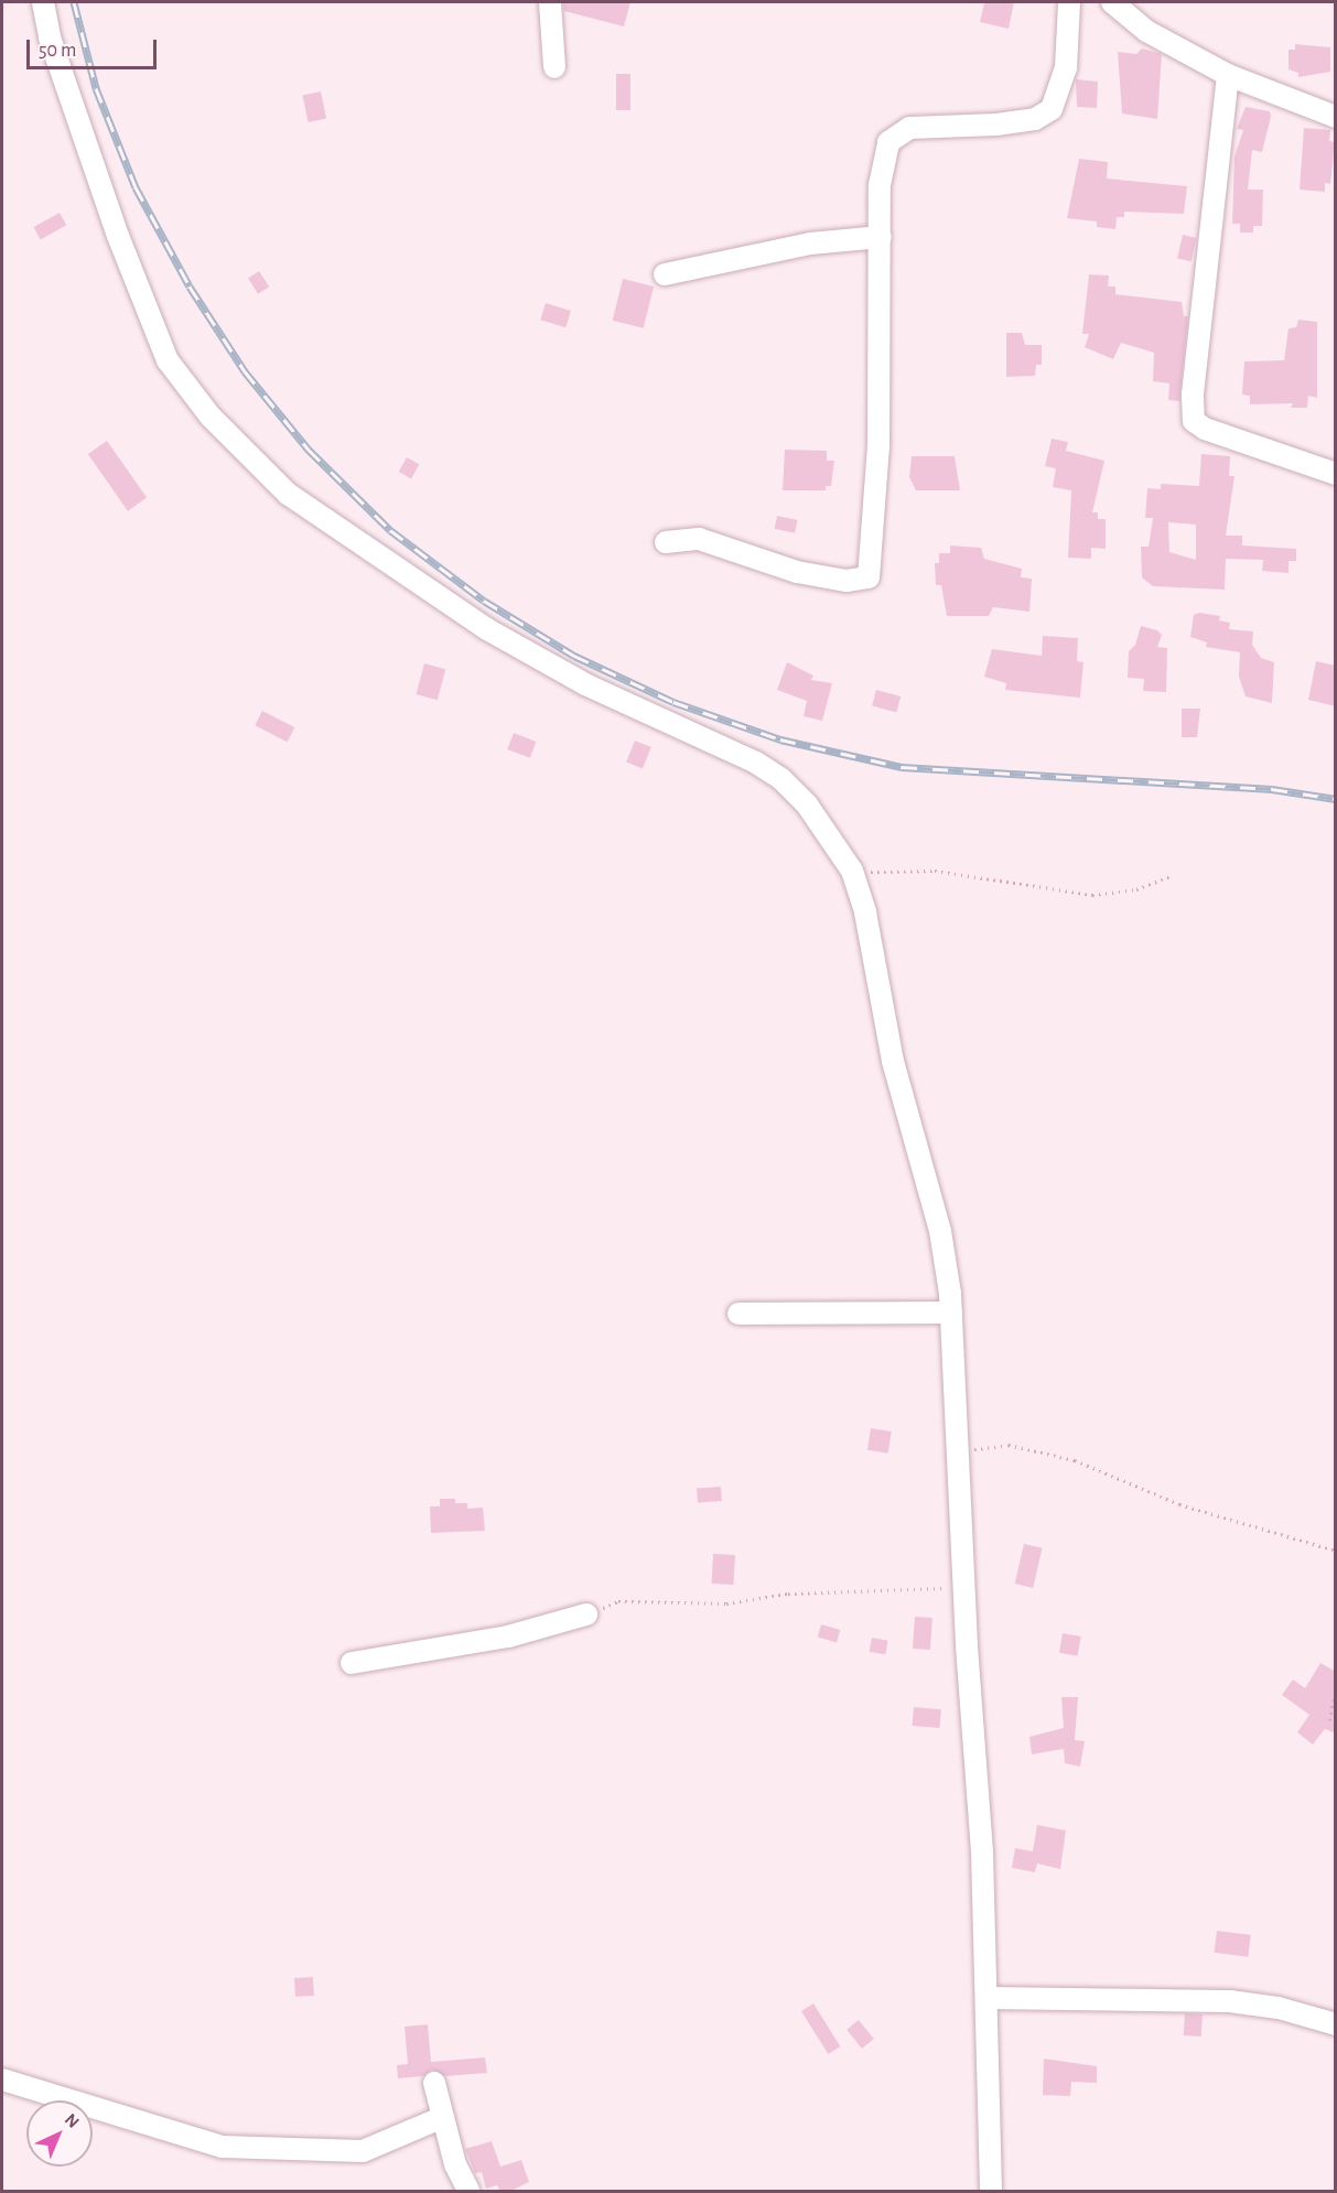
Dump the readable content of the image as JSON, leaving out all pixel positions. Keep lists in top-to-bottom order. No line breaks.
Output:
{"scale_bar":"50 m","north":"top right"}
